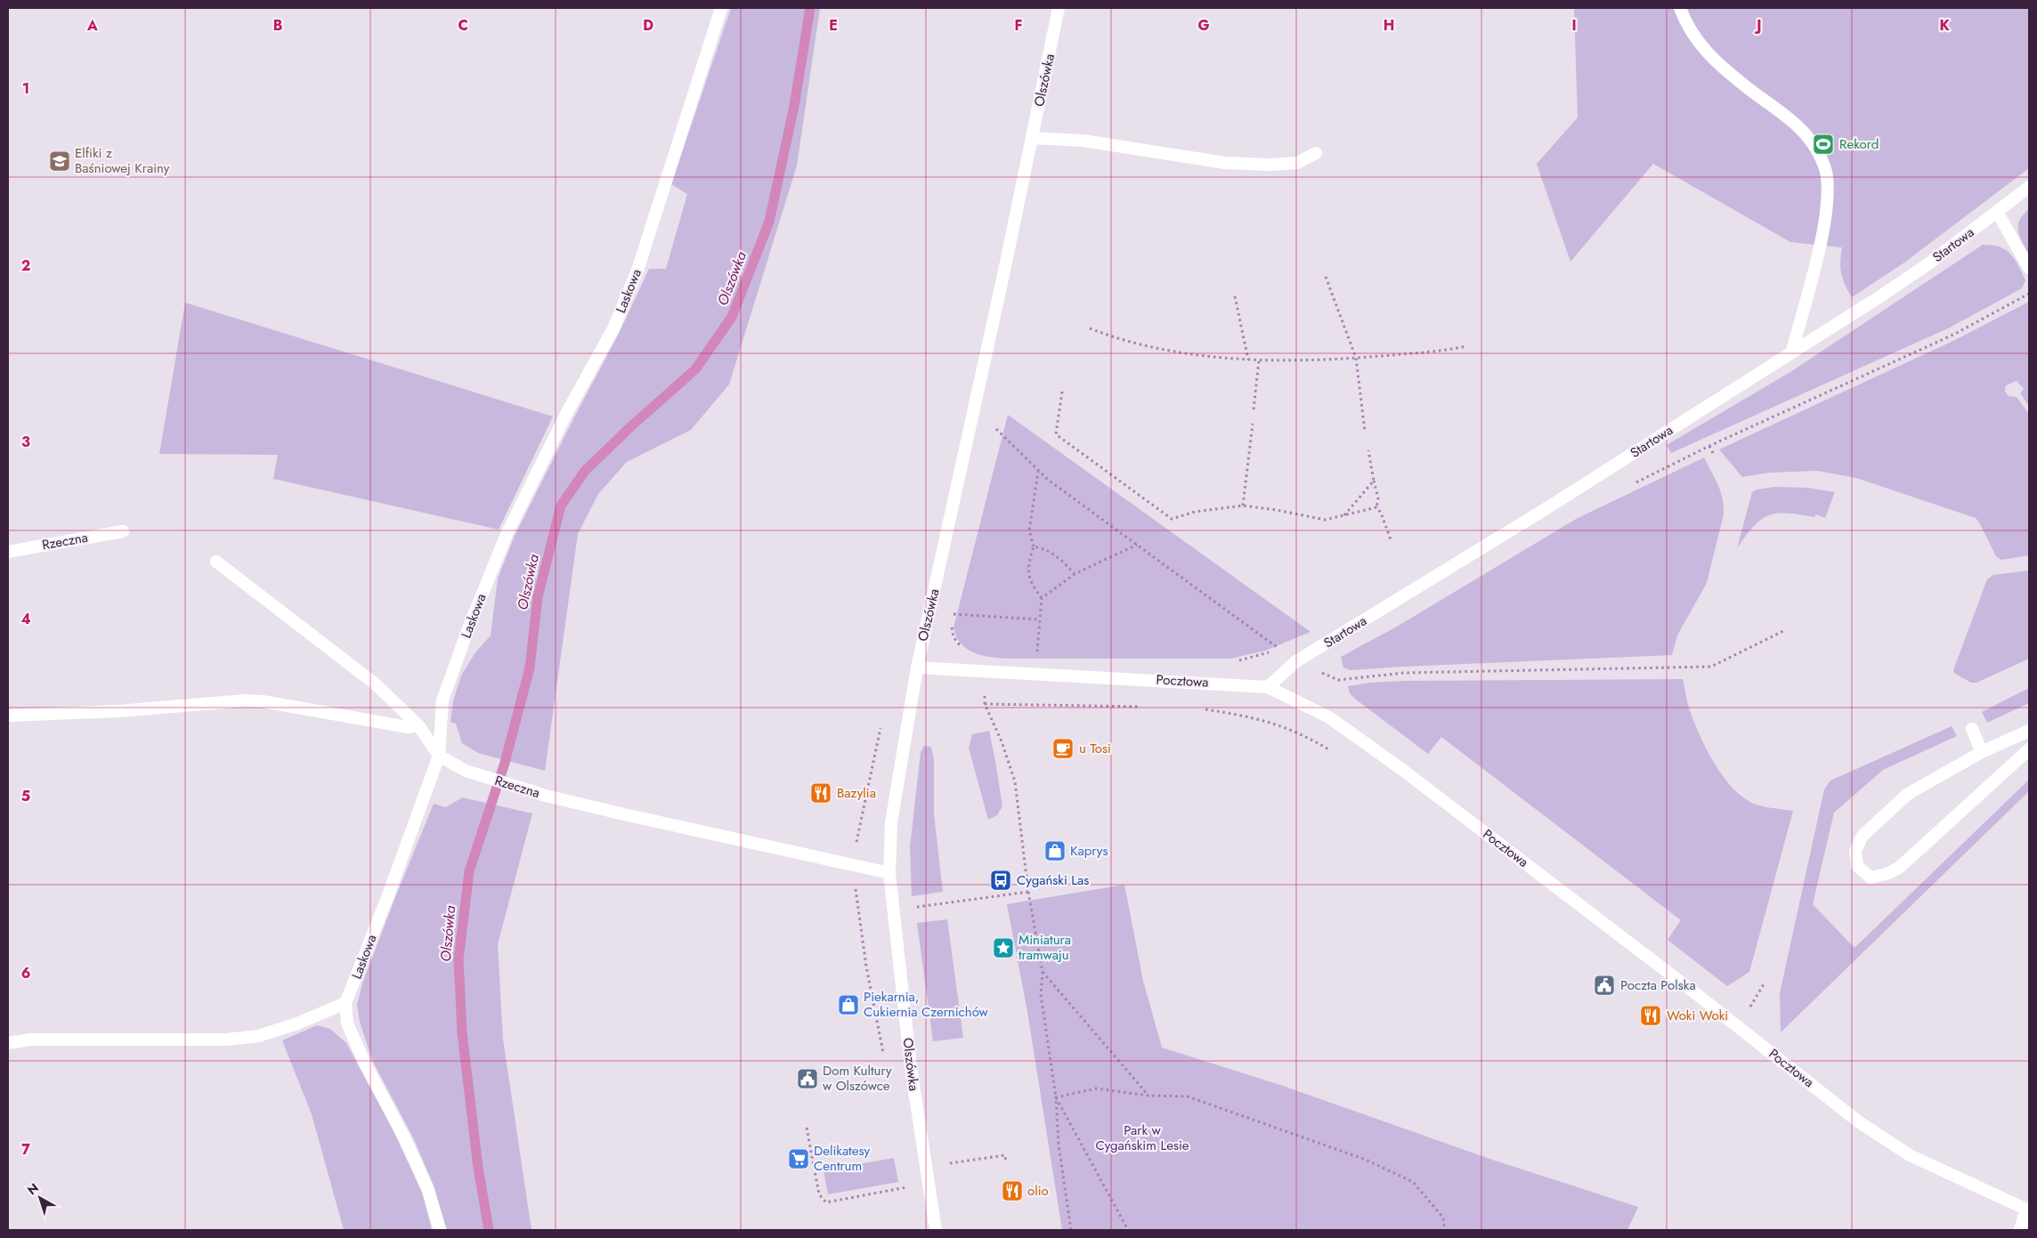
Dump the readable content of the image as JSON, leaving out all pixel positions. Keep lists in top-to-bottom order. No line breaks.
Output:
{"streets":{"street":["Olszówka","Startowa","Laskowa","Rzeczna","Pocztowa"]},"crossings":[["Olszówka","Rzeczna"],["Olszówka","Pocztowa"],["Startowa","Pocztowa"],["Laskowa","Rzeczna"]],"water":["Olszówka"],"parks":["Park w Cygańskim Lesie"],"places":{"sports":["Rekord"],"school or university":["Elfiki z Baśniowej Krainy"],"cafe":["u Tosi"],"restaurant":["Bazylia","Woki Woki","olio"],"shop":["Kaprys","Piekarnia, Cukiernia Czernichów"],"bus stop":["Cygański Las"],"place":["Miniatura tramwaju"],"public building":["Poczta Polska","Dom Kultury w Olszówce"],"supermarket":["Delikatesy Centrum"]},"north":"top left","grid":{"columns":["A","B","C","D","E","F","G","H","I","J","K"],"rows":["1","2","3","4","5","6","7"]}}
